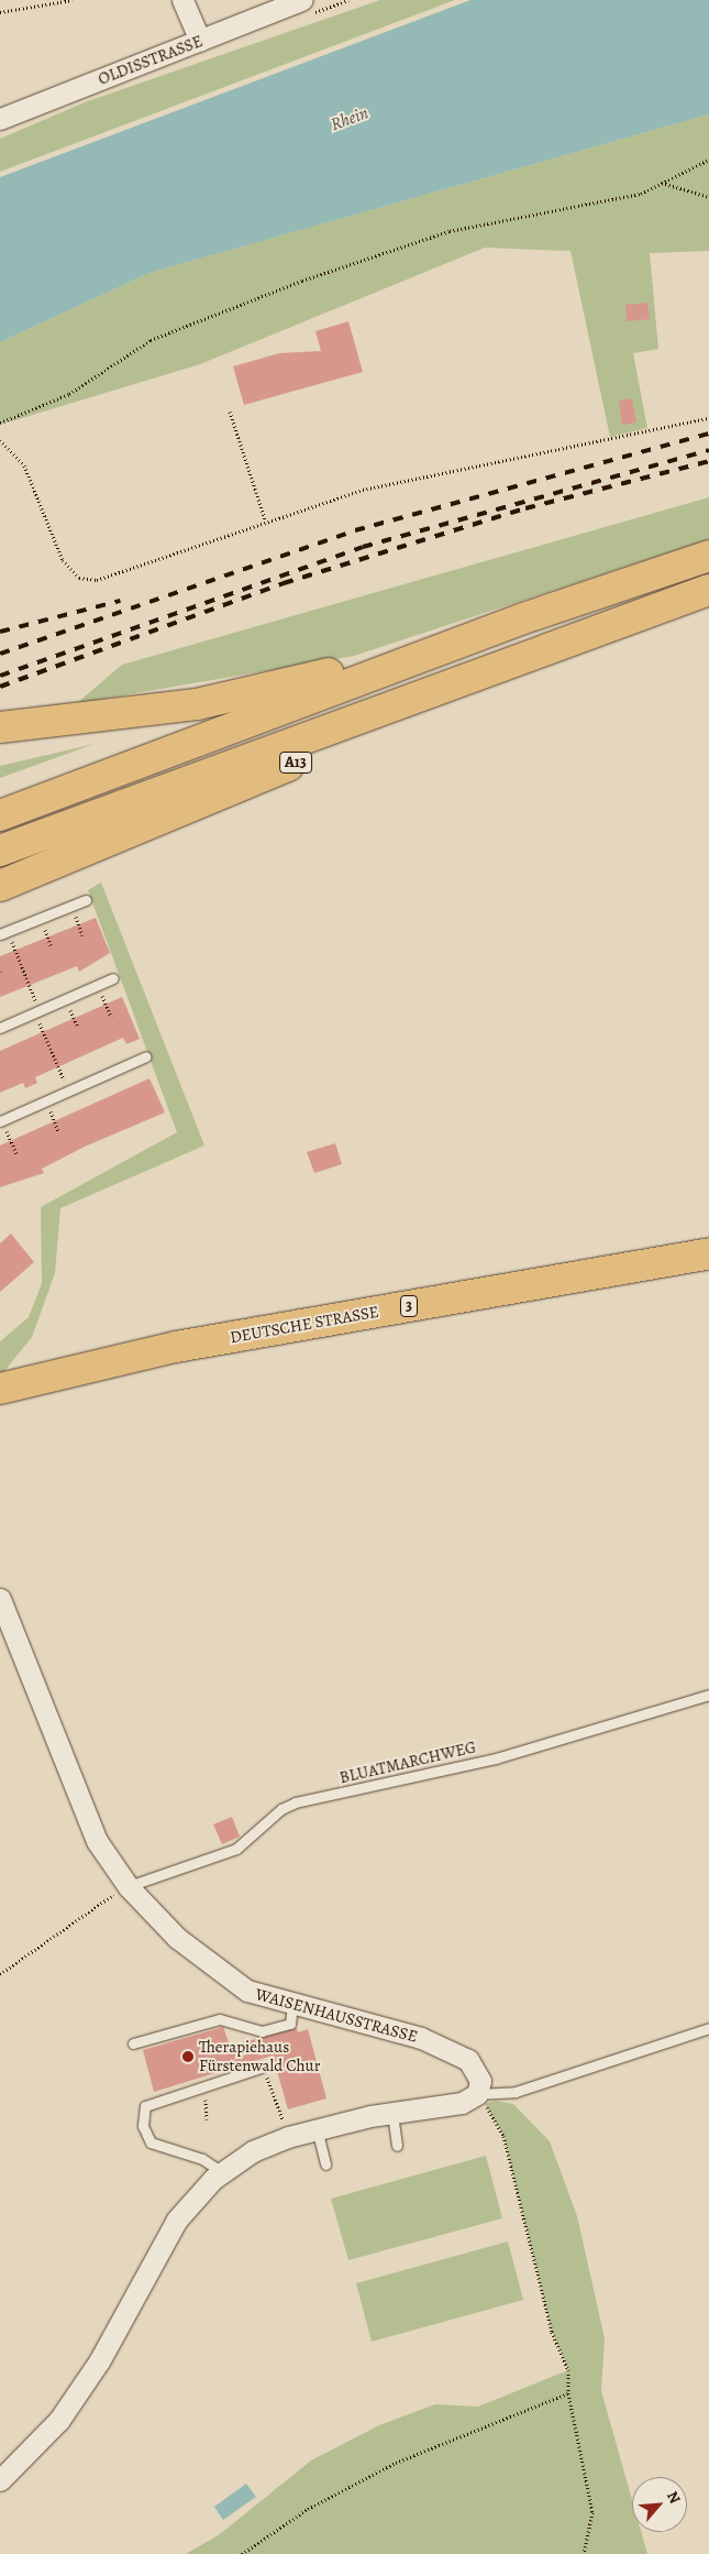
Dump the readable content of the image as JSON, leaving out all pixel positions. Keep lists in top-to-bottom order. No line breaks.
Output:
{"streets":{"main road":["A13","3","DEUTSCHE STRASSE"],"street":["OLDISSTRASSE","WAISENHAUSSTRASSE"],"lane":["BLUATMARCHWEG"]},"crossings":[["BLUATMARCHWEG","WAISENHAUSSTRASSE"]],"water":["Rhein"],"places":["Therapiehaus Fürstenwald Chur"],"north":"top right"}
